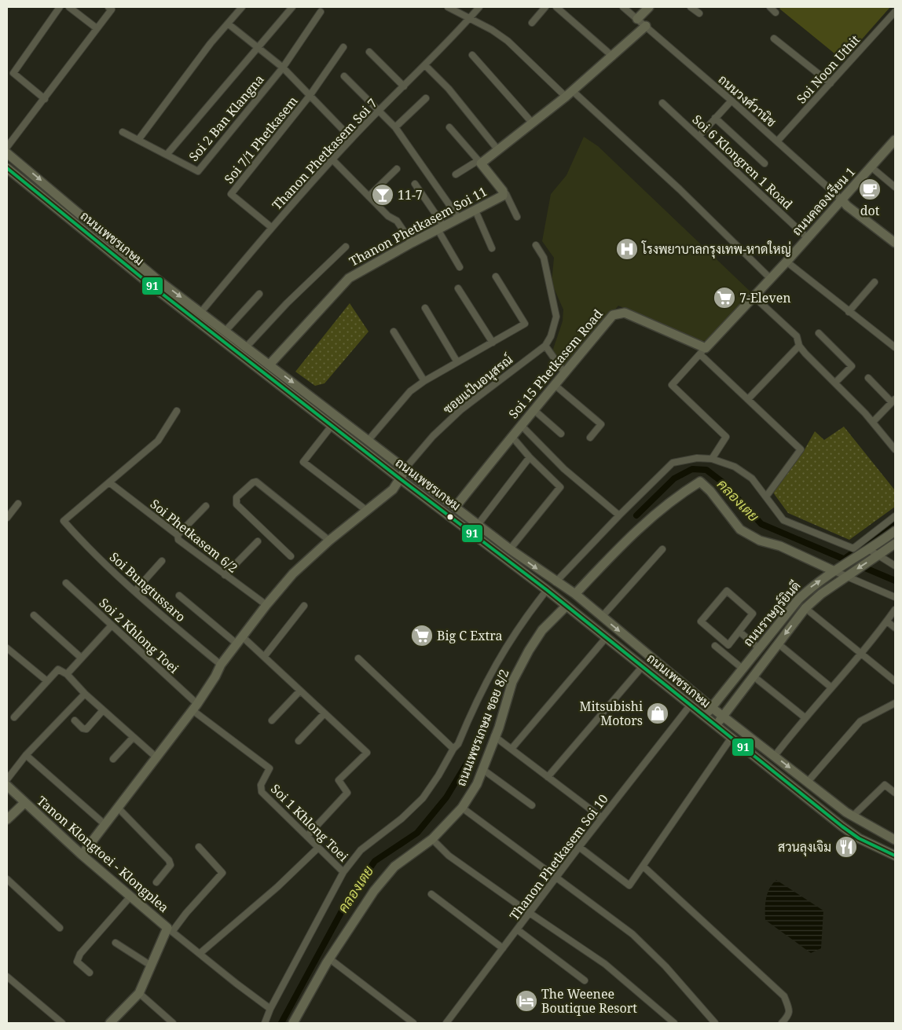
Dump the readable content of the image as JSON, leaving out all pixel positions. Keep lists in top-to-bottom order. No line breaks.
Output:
{"streets":{"street":["Soi Noon Uthit","ถนนวงศ์วานิช","Soi 2 Ban Klangna","Soi 7/1 Phetkasem","Thanon Phetkasem Soi 7","Soi 6 Klongren 1 Road","ถนนคลองเรียน 1","Thanon Phetkasem Soi 11","ถนนเพชรเกษม","Soi 15 Phetkasem Road","ซอยแป้นอนุสรณ์","Soi Phetkasem 6/2","Soi Bungtussaro","ถนนราษฎร์ยินดี","Soi 2 Khlong Toei","ถนนเพชรเกษม ซอย 8/2","Soi 1 Khlong Toei","Tanon Klongtoei - Klongplea","Thanon Phetkasem Soi 10"]},"crossings":[["Soi Noon Uthit","ถนนวงศ์วานิช"],["ถนนวงศ์วานิช","ถนนคลองเรียน 1"],["Soi 7/1 Phetkasem","Thanon Phetkasem Soi 7"],["Thanon Phetkasem Soi 7","ถนนเพชรเกษม"],["Soi 6 Klongren 1 Road","ถนนคลองเรียน 1"],["ถนนคลองเรียน 1","Soi 15 Phetkasem Road"],["Thanon Phetkasem Soi 11","ถนนเพชรเกษม"],["ถนนเพชรเกษม","Soi 15 Phetkasem Road"],["ถนนเพชรเกษม","ซอยแป้นอนุสรณ์"],["ถนนเพชรเกษม","ถนนราษฎร์ยินดี"],["ถนนเพชรเกษม","ถนนเพชรเกษม ซอย 8/2"],["ถนนเพชรเกษม","Thanon Phetkasem Soi 10"],["Soi Phetkasem 6/2","Soi Bungtussaro"],["Soi 2 Khlong Toei","Soi 1 Khlong Toei"]],"water":["คลองเตย"],"places":{"cafe":["dot"],"bar":["11-7"],"hospital":["โรงพยาบาลกรุงเทพ-หาดใหญ่"],"supermarket":["7-Eleven","Big C Extra"],"shop":["Mitsubishi Motors"],"restaurant":["สวนลุงเจิม"],"hotel":["The Weenee Boutique Resort"]},"lines":["transit line 91"]}
